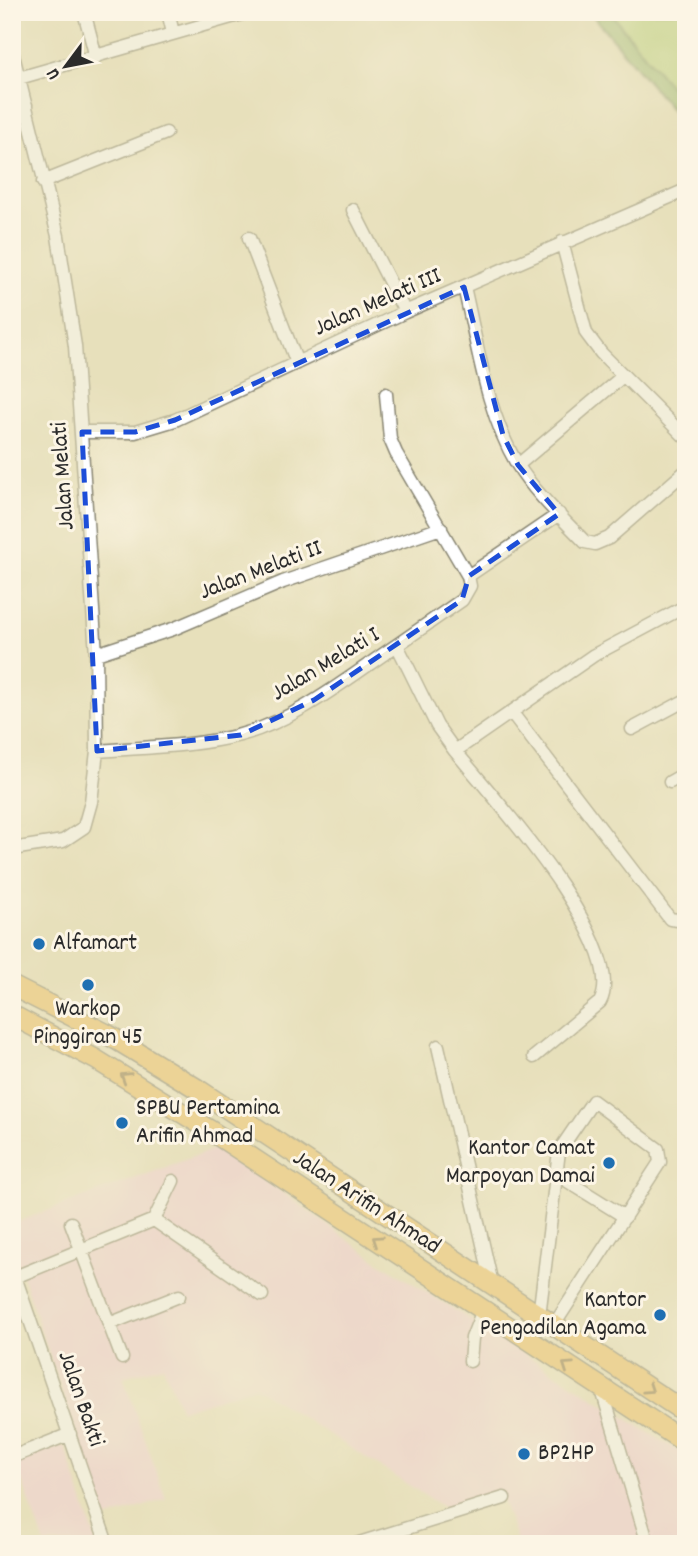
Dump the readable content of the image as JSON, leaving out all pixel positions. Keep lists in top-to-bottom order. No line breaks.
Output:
{"streets":{"main road":["Jalan Arifin Ahmad"],"street":["Jalan Melati III","Jalan Melati","Jalan Melati II","Jalan Melati I","Jalan Bakti"]},"crossings":[["Jalan Melati III","Jalan Melati"],["Jalan Melati","Jalan Melati II"],["Jalan Melati","Jalan Melati I"]],"places":["Alfamart","Warkop Pinggiran 45","SPBU Pertamina Arifin Ahmad","Kantor Camat Marpoyan Damai","Kantor Pengadilan Agama","BP2HP"],"north":"bottom left"}
